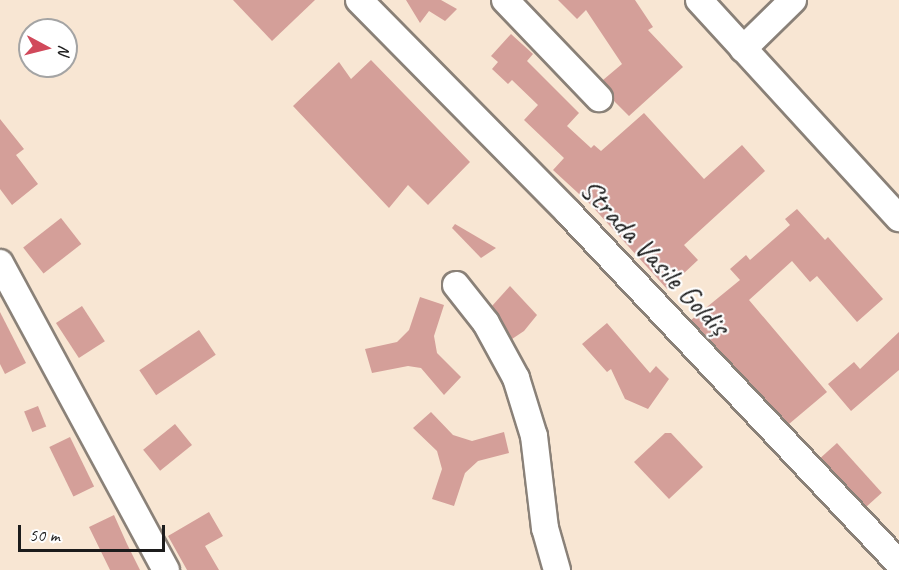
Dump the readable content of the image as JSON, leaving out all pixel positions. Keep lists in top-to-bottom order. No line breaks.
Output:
{"streets":{"street":["Strada Vasile Goldiș"]},"scale_bar":"50 m","north":"right"}
